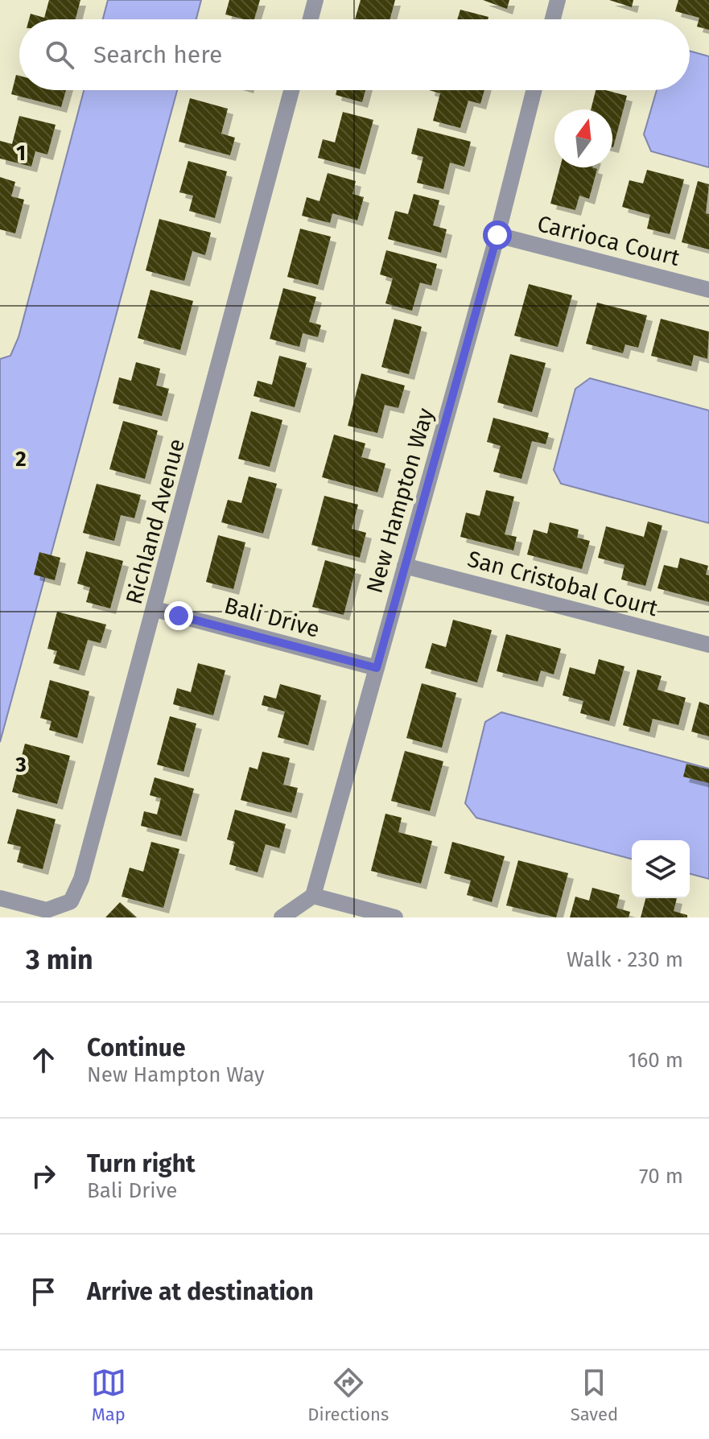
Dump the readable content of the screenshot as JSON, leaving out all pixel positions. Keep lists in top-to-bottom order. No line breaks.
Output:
{"streets":{"street":["Carrioca Court","New Hampton Way","Richland Avenue","San Cristobal Court","Bali Drive"]},"crossings":[["Carrioca Court","New Hampton Way"],["New Hampton Way","San Cristobal Court"],["New Hampton Way","Bali Drive"],["Richland Avenue","Bali Drive"]],"north":"top","page":{"search":"Search here","heading":["3 min","Walk · 230 m"],"list":[["Continue","New Hampton Way","160 m"],["Turn right","Bali Drive","70 m"],"Arrive at destination"],"nav":["Map","Directions","Saved"]},"grid":{"rows":["1","2","3"]}}
